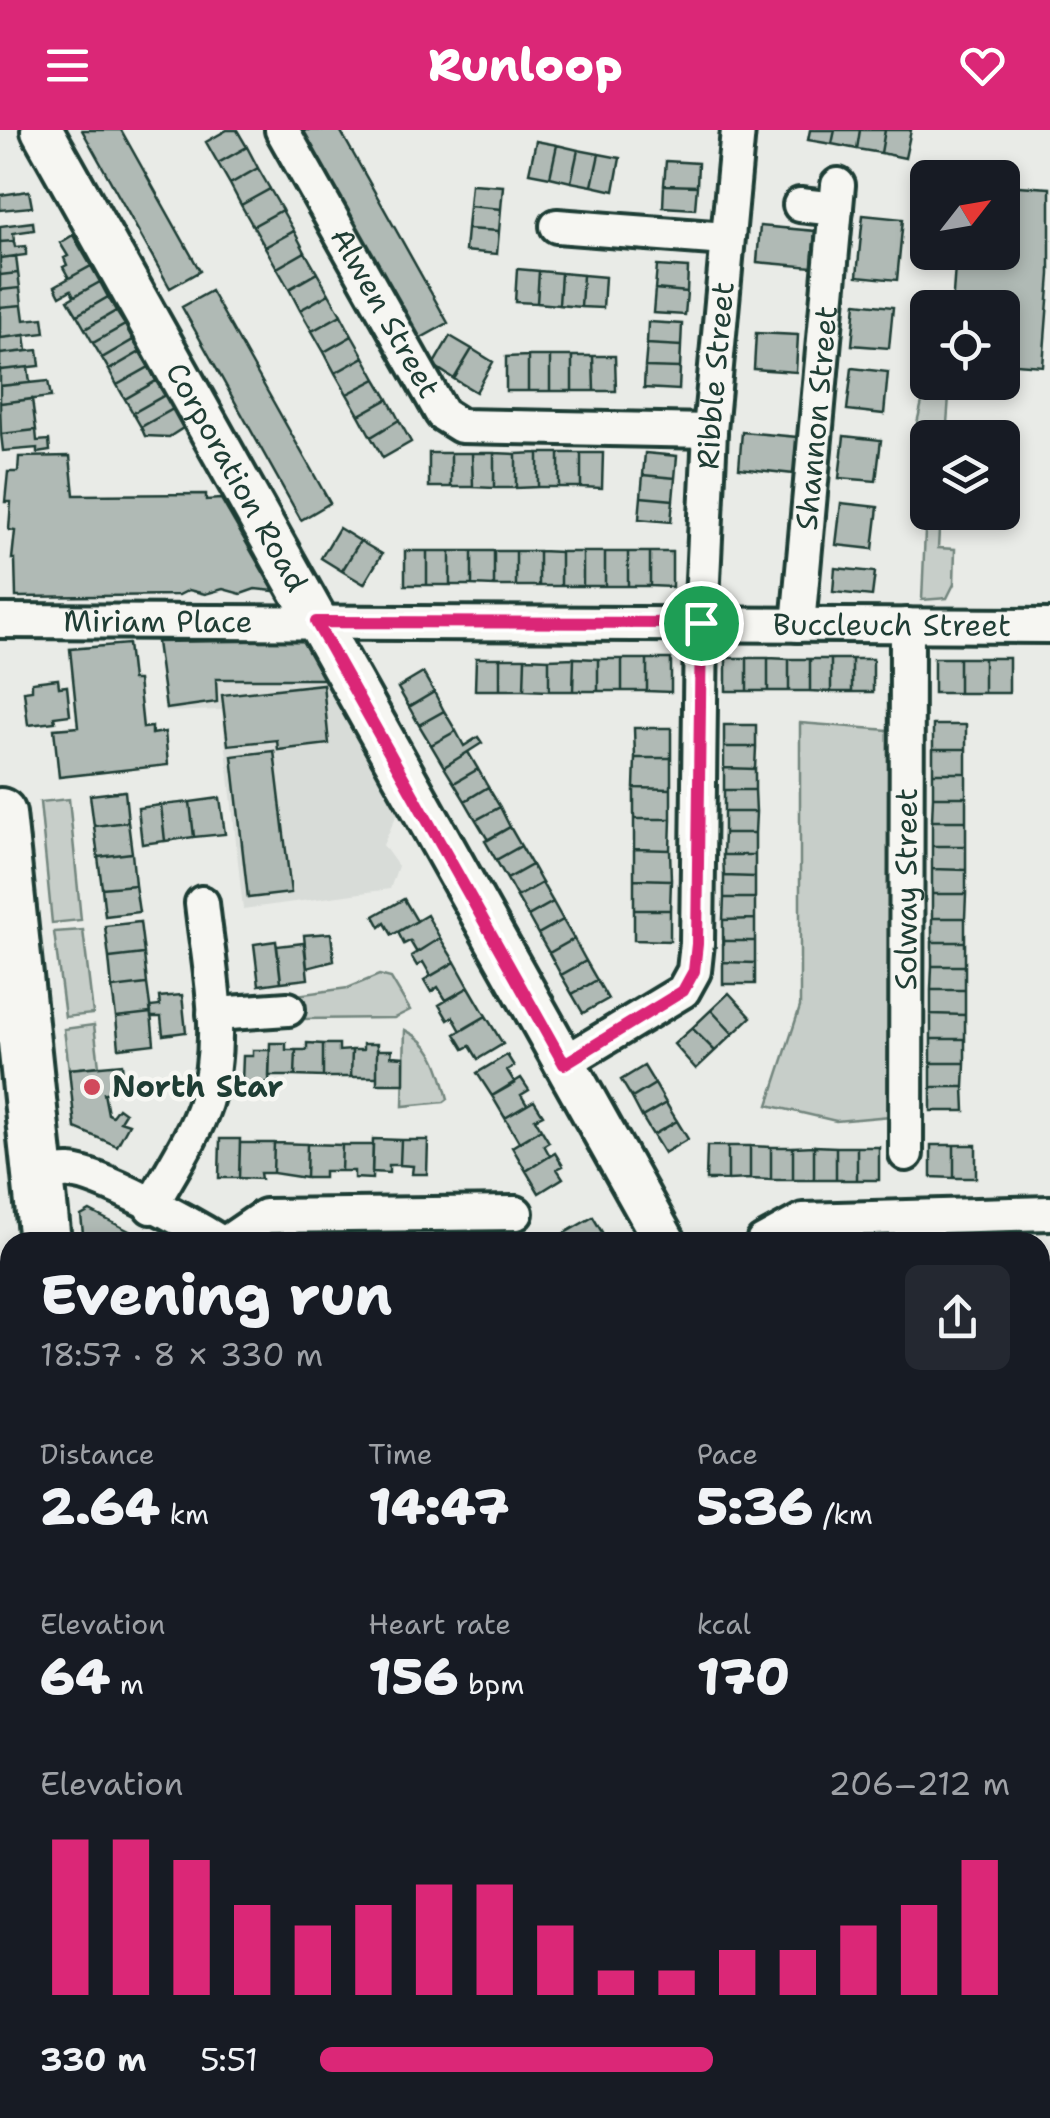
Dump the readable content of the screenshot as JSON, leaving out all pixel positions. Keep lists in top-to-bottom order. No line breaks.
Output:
{"streets":{"street":["Alwen Street","Ribble Street","Shannon Street","Corporation Road","Miriam Place","Buccleuch Street","Solway Street"]},"crossings":[["Alwen Street","Ribble Street"],["Ribble Street","Corporation Road"],["Ribble Street","Buccleuch Street"],["Shannon Street","Buccleuch Street"],["Corporation Road","Miriam Place"],["Corporation Road","Buccleuch Street"],["Miriam Place","Buccleuch Street"],["Buccleuch Street","Solway Street"]],"places":["North Star"],"north":"top right","page":{"header":"Runloop","heading":["Evening run","18:57 · 8 × 330 m"],"stats":[["Distance","2.64 km"],["Time","14:47"],["Pace","5:36 /km"],["Elevation","64 m"],["Heart rate","156 bpm"],["kcal","170"]],"chart":["Elevation","206–212 m"],"list":[{"name":"330 m","note":"5:51"}]}}
